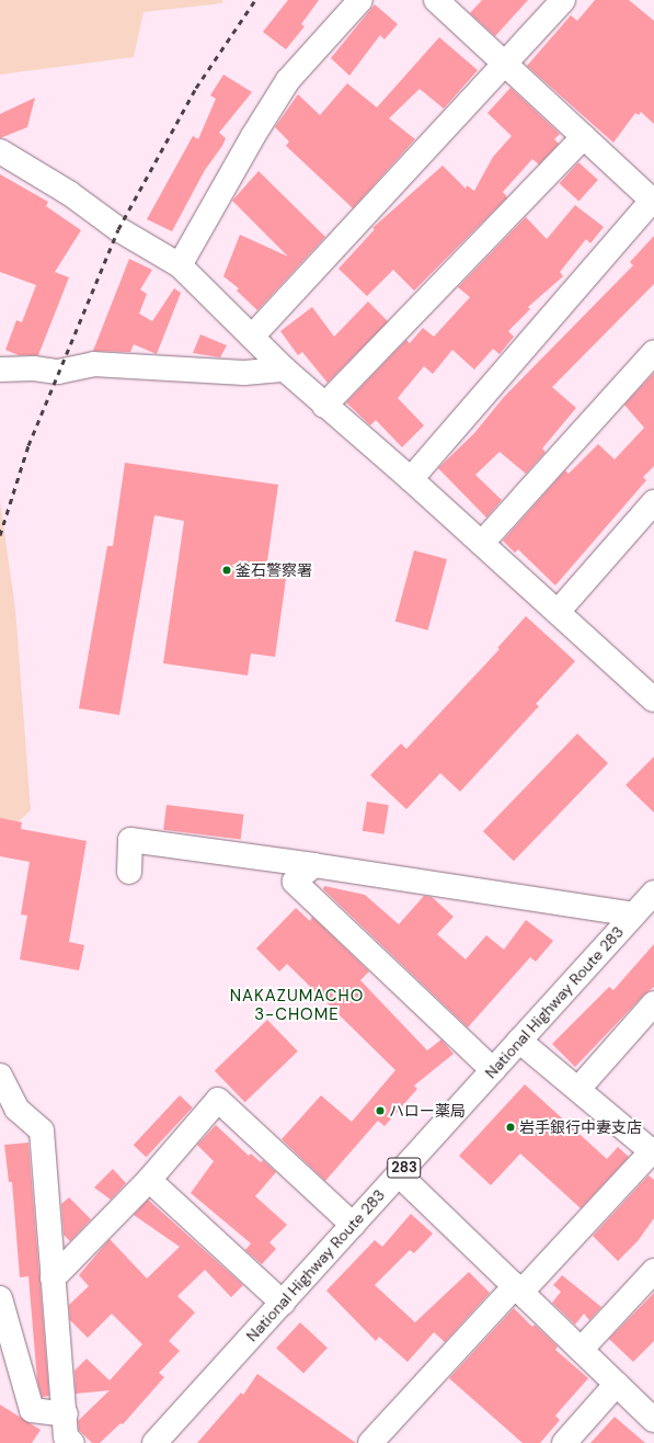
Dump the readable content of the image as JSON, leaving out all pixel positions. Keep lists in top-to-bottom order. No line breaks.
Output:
{"streets":{"main road":["National Highway Route 283","283"]},"districts":["NAKAZUMACHO 3-CHOME"],"places":["釜石警察署","ハロー薬局","岩手銀行中妻支店"]}
